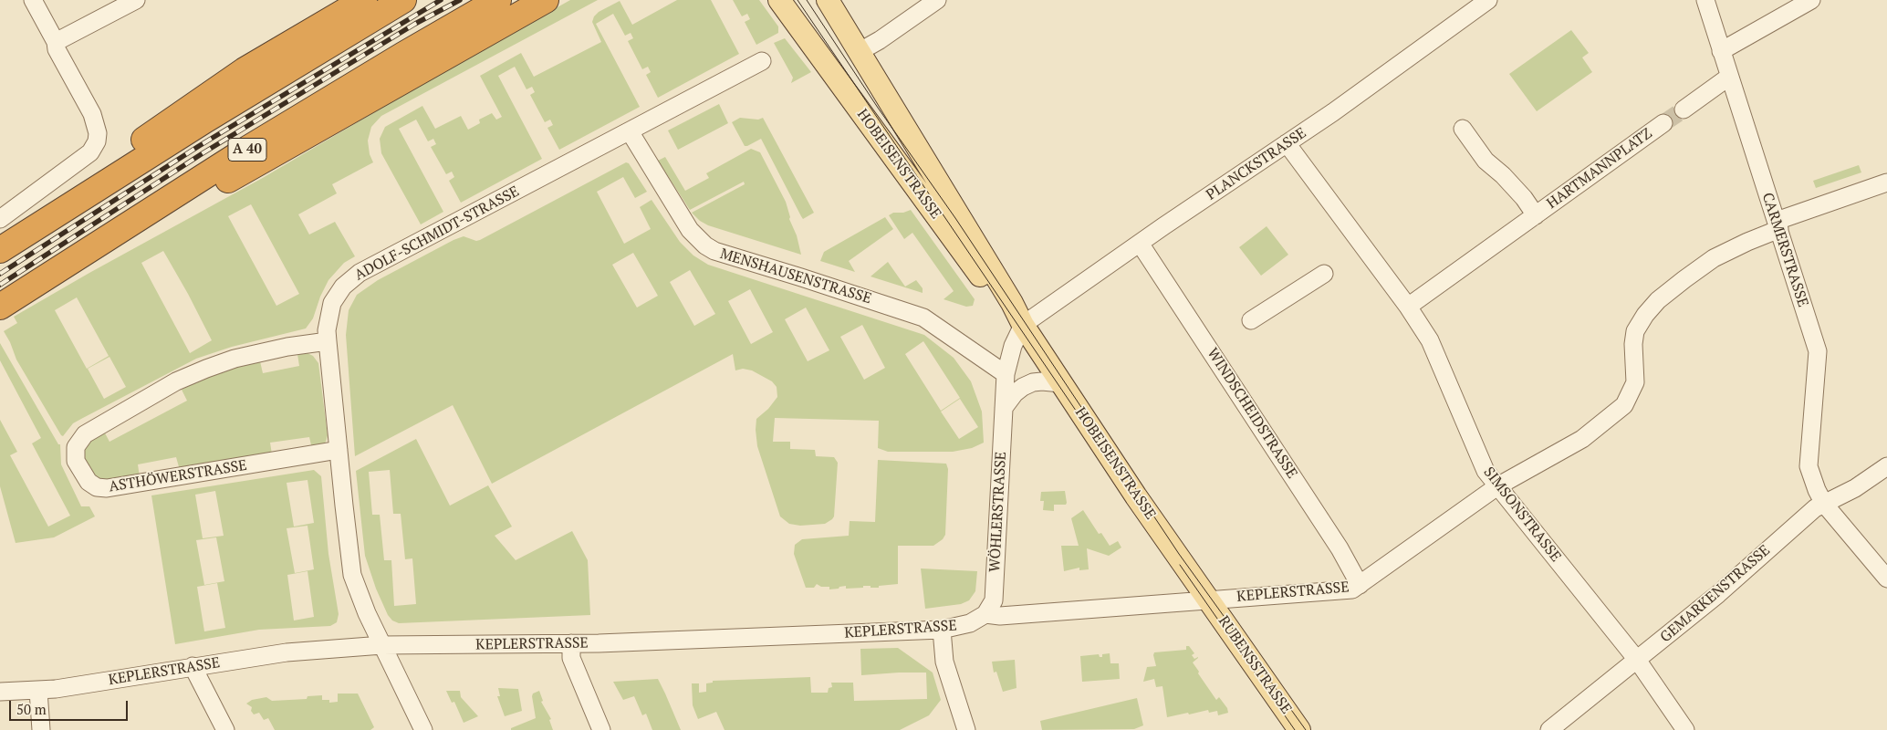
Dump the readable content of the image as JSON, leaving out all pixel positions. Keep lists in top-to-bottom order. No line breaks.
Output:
{"streets":{"highway":["A 40"],"main road":["HOBEISENSTRASSE","RUBENSSTRASSE"],"street":["PLANCKSTRASSE","HARTMANNPLATZ","ADOLF-SCHMIDT-STRASSE","CARMERSTRASSE","MENSHAUSENSTRASSE","WINDSCHEIDSTRASSE","ASTHÖWERSTRASSE","WÖHLERSTRASSE","SIMSONSTRASSE","KEPLERSTRASSE","GEMARKENSTRASSE"]},"crossings":[["HOBEISENSTRASSE","PLANCKSTRASSE"],["HOBEISENSTRASSE","WÖHLERSTRASSE"],["HOBEISENSTRASSE","KEPLERSTRASSE"],["HOBEISENSTRASSE","RUBENSSTRASSE"],["PLANCKSTRASSE","WINDSCHEIDSTRASSE"],["PLANCKSTRASSE","WÖHLERSTRASSE"],["PLANCKSTRASSE","SIMSONSTRASSE"],["ADOLF-SCHMIDT-STRASSE","MENSHAUSENSTRASSE"],["ADOLF-SCHMIDT-STRASSE","ASTHÖWERSTRASSE"],["ADOLF-SCHMIDT-STRASSE","KEPLERSTRASSE"],["CARMERSTRASSE","KEPLERSTRASSE"],["CARMERSTRASSE","GEMARKENSTRASSE"],["MENSHAUSENSTRASSE","WÖHLERSTRASSE"],["WINDSCHEIDSTRASSE","KEPLERSTRASSE"],["WÖHLERSTRASSE","KEPLERSTRASSE"],["SIMSONSTRASSE","KEPLERSTRASSE"],["SIMSONSTRASSE","GEMARKENSTRASSE"],["KEPLERSTRASSE","RUBENSSTRASSE"]],"scale_bar":"50 m"}
